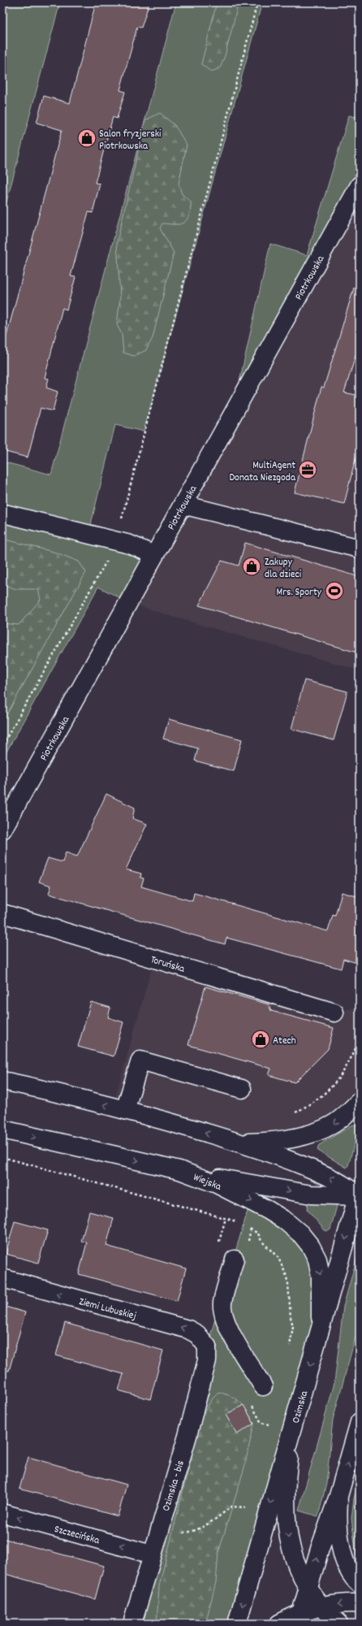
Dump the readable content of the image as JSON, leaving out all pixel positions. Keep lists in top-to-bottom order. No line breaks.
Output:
{"streets":{"street":["Piotrkowska","Toruńska","Wiejska","Ziemi Lubuskiej","Ozimska","Ozimska - bis","Szczecińska"]},"crossings":[["Wiejska","Ozimska"],["Ziemi Lubuskiej","Ozimska - bis"],["Ozimska - bis","Szczecińska"]],"one_way":["Szczecińska"],"places":{"shop":["Salon fryzjerski Piotrkowska","Zakupy dla dzieci","Atech"],"office":["MultiAgent Donata Niezgoda"],"sports":["Mrs. Sporty"]}}
